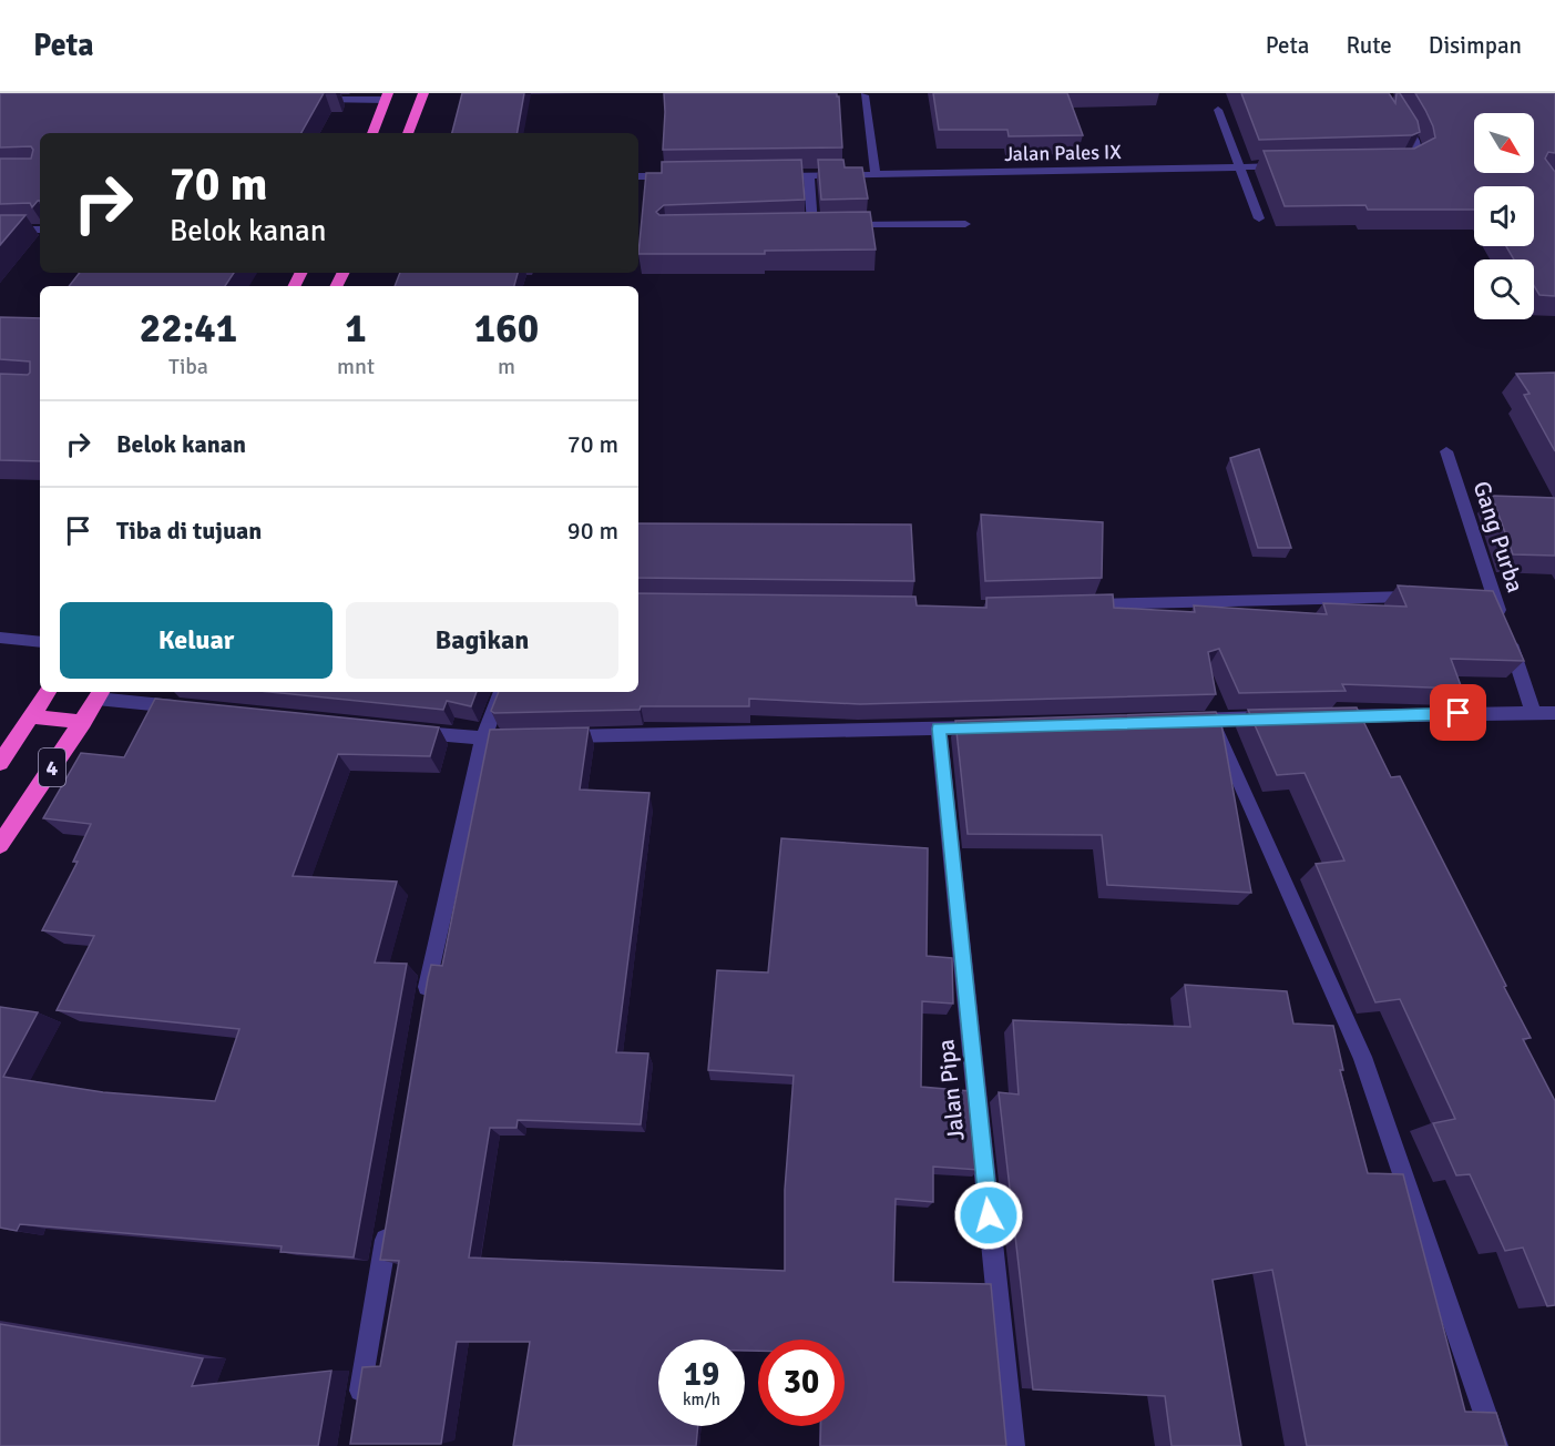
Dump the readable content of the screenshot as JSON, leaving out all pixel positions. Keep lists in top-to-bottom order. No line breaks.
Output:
{"streets":{"highway":["4"],"street":["Jalan Pales IX","Gang Purba","Jalan Pipa"]},"north":"bottom right","page":{"header":"Peta","nav":["Peta","Rute","Disimpan"],"turn":["70 m","Belok kanan"],"eta":["22:41","Tiba","1","mnt","160","m"],"list":[{"name":"Belok kanan","value":"70 m"},{"name":"Tiba di tujuan","value":"90 m"}],"buttons":["Keluar","Bagikan"],"speed":"19 km/h","limit":"30"}}
